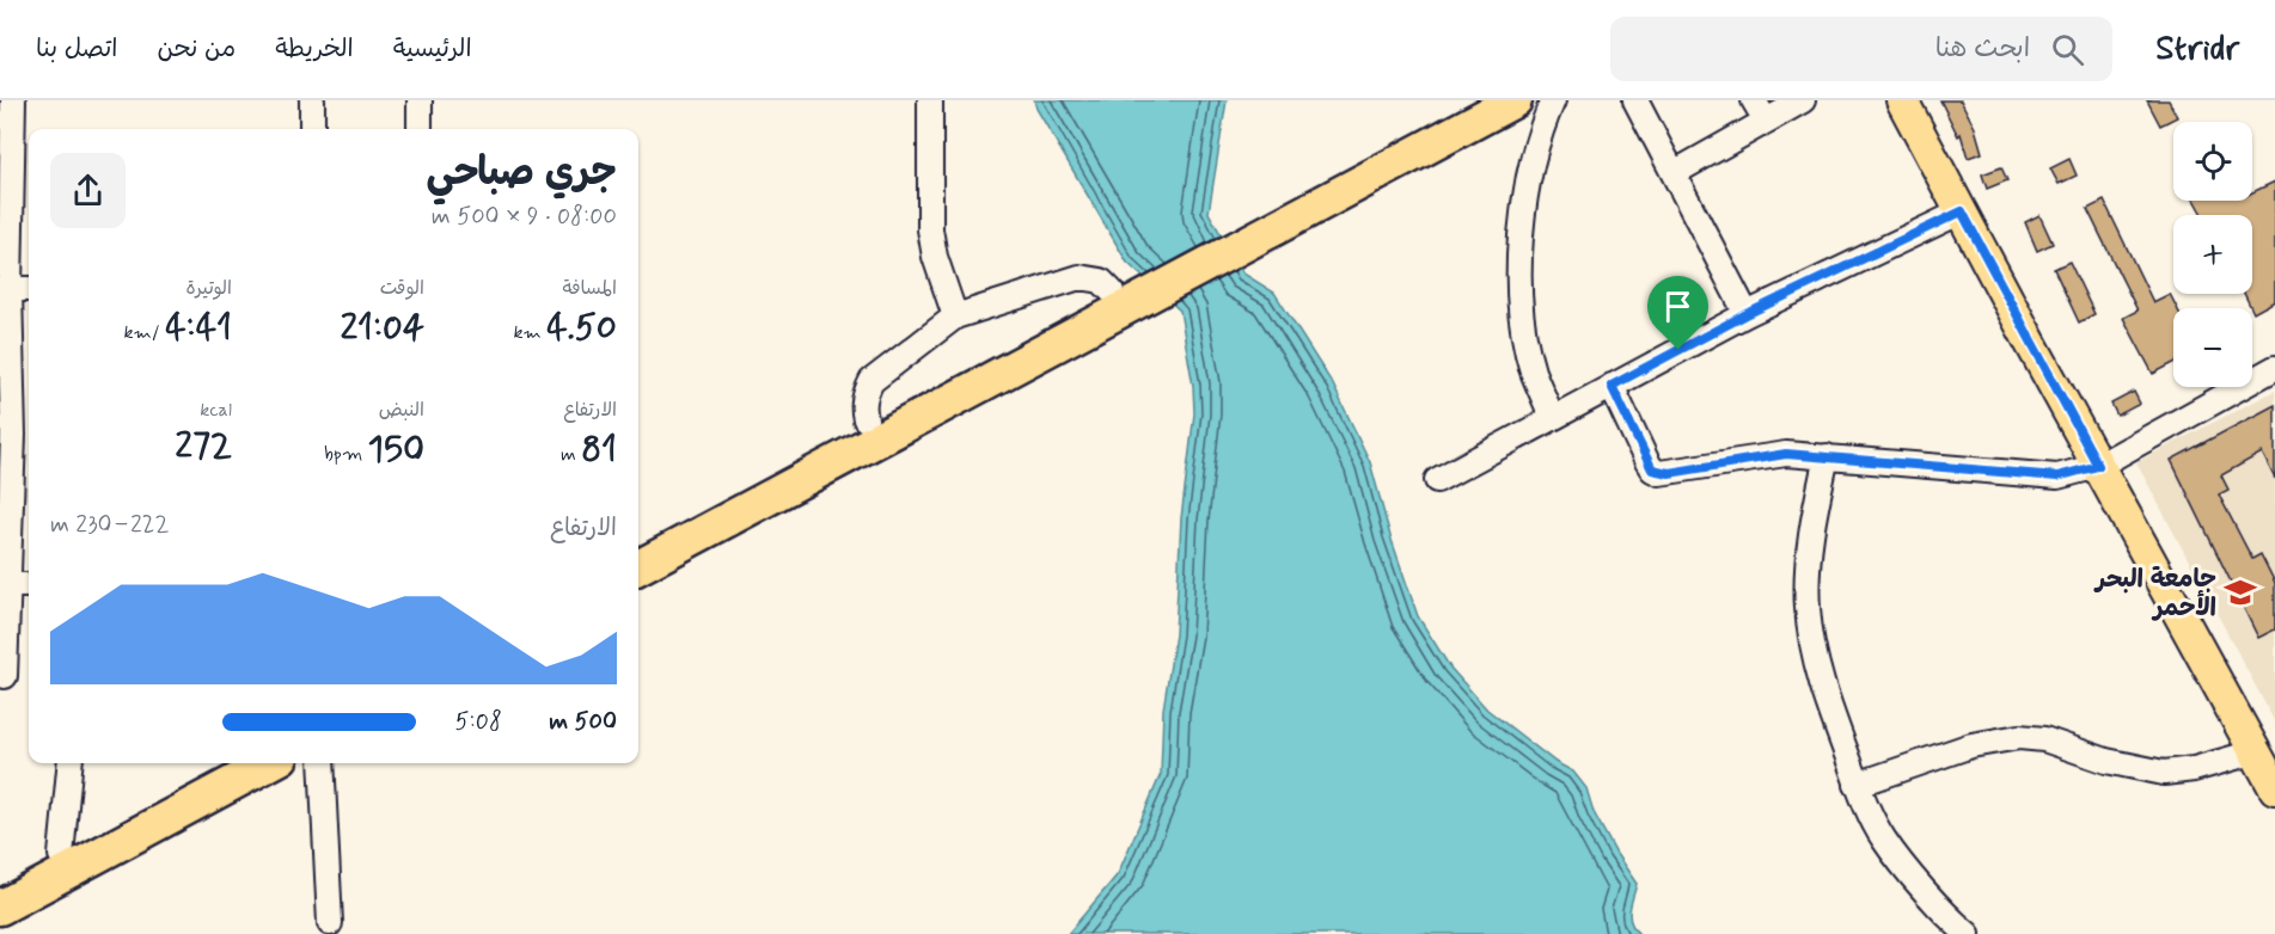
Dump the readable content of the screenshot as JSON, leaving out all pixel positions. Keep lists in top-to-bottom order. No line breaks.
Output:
{"places":{"school or university":["جامعة البحر الأحمر"]},"page":{"header":"Stridr","search":"ابحث هنا","nav":["الرئيسية","الخريطة","من نحن","اتصل بنا"],"map_buttons":["+","−"],"heading":["جري صباحي","08:00 · 9 × 500 m"],"stats":[["المسافة","4.50 km"],["الوقت","21:04"],["الوتيرة","4:41 /km"],["الارتفاع","81 m"],["النبض","150 bpm"],["kcal","272"]],"chart":["الارتفاع","222–230 m"],"list":[{"name":"500 m","note":"5:08"}]}}
